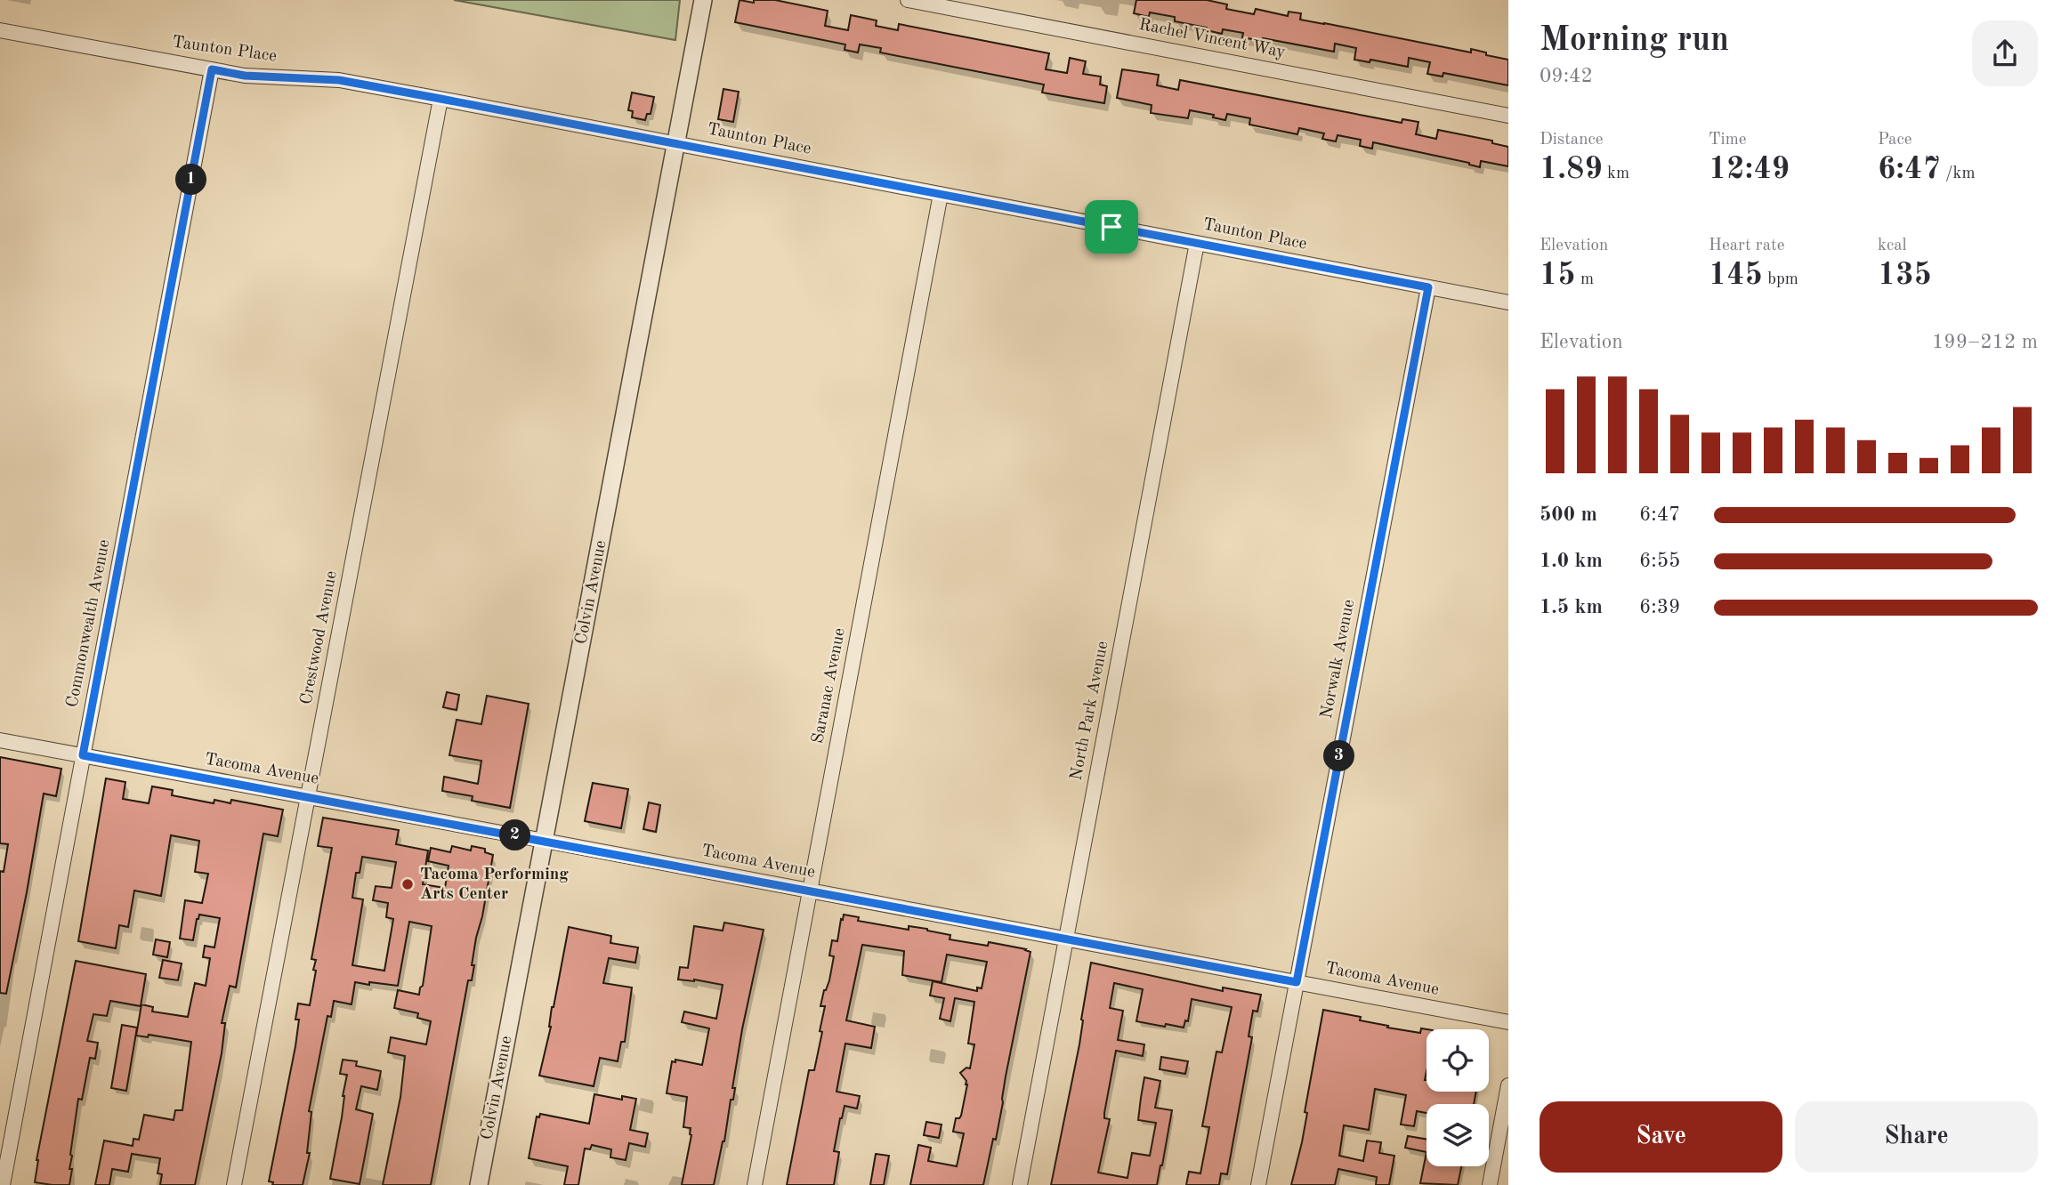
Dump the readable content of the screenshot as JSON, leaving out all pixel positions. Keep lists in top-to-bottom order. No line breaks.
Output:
{"streets":{"street":["Rachel Vincent Way","Taunton Place","Colvin Avenue","Commonwealth Avenue","Crestwood Avenue","Norwalk Avenue","Saranac Avenue","North Park Avenue","Tacoma Avenue"]},"crossings":[["Taunton Place","Colvin Avenue"],["Taunton Place","Commonwealth Avenue"],["Taunton Place","Crestwood Avenue"],["Taunton Place","Norwalk Avenue"],["Taunton Place","Saranac Avenue"],["Taunton Place","North Park Avenue"],["Colvin Avenue","Tacoma Avenue"],["Commonwealth Avenue","Tacoma Avenue"],["Crestwood Avenue","Tacoma Avenue"],["Norwalk Avenue","Tacoma Avenue"],["Saranac Avenue","Tacoma Avenue"],["North Park Avenue","Tacoma Avenue"]],"places":["Tacoma Performing Arts Center"],"page":{"heading":["Morning run","09:42"],"stats":[["Distance","1.89 km"],["Time","12:49"],["Pace","6:47 /km"],["Elevation","15 m"],["Heart rate","145 bpm"],["kcal","135"]],"pins":["1","3","2"],"chart":["Elevation","199–212 m"],"list":[{"name":"500 m","note":"6:47"},{"name":"1.0 km","note":"6:55"},{"name":"1.5 km","note":"6:39"}],"buttons":["Save","Share"]}}
